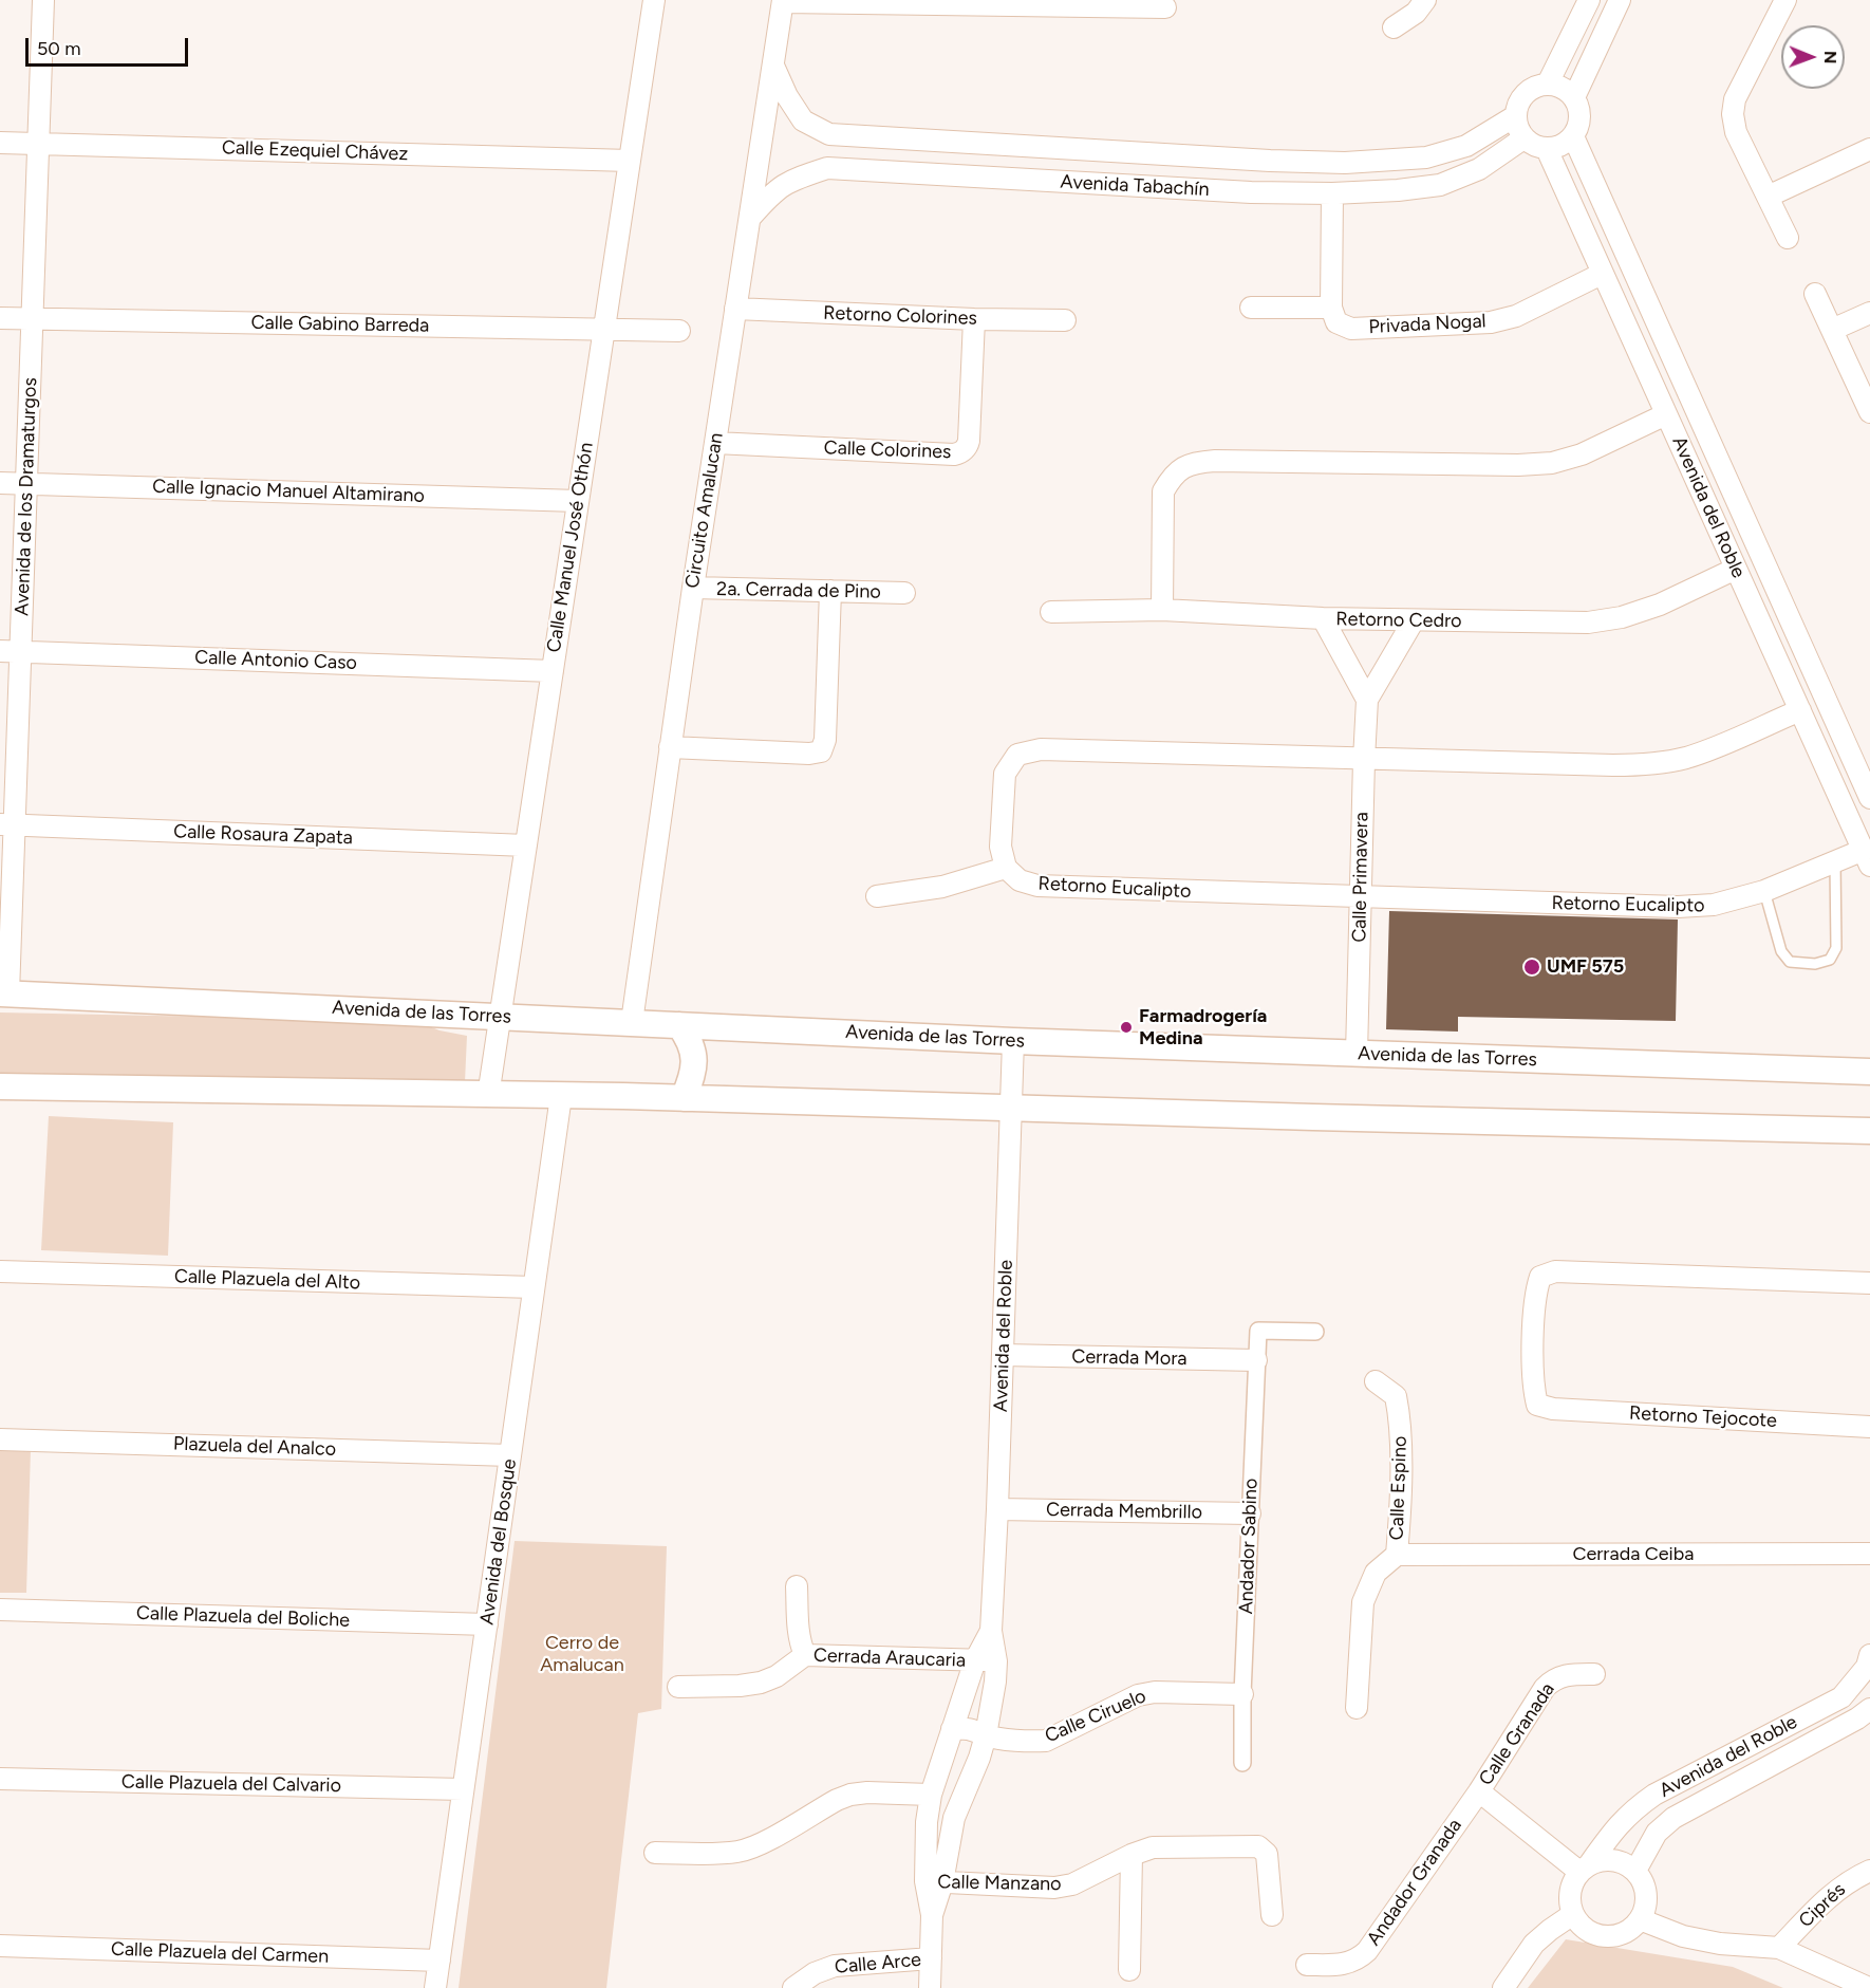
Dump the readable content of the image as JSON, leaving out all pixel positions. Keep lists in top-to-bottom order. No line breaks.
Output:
{"streets":{"street":["Calle Ezequiel Chávez","Avenida Tabachín","Retorno Colorines","Calle Gabino Barreda","Privada Nogal","Calle Colorines","Calle Ignacio Manuel Altamirano","Avenida de los Dramaturgos","Avenida del Roble","Circuito Amalucan","Calle Manuel José Othón","2a. Cerrada de Pino","Retorno Cedro","Calle Antonio Caso","Calle Rosaura Zapata","Calle Primavera","Retorno Eucalipto","Avenida de las Torres","Calle Plazuela del Alto","Cerrada Mora","Retorno Tejocote","Plazuela del Analco","Calle Espino","Cerrada Membrillo","Avenida del Bosque","Andador Sabino","Cerrada Ceiba","Calle Plazuela del Boliche","Cerrada Araucaria","Calle Ciruelo","Calle Granada","Calle Plazuela del Calvario","Andador Granada","Calle Manzano","Ciprés","Calle Plazuela del Carmen","Calle Arce"]},"crossings":[["Calle Ezequiel Chávez","Avenida de los Dramaturgos"],["Calle Ezequiel Chávez","Calle Manuel José Othón"],["Avenida Tabachín","Avenida del Roble"],["Avenida Tabachín","Circuito Amalucan"],["Retorno Colorines","Calle Colorines"],["Retorno Colorines","Circuito Amalucan"],["Calle Gabino Barreda","Avenida de los Dramaturgos"],["Calle Gabino Barreda","Calle Manuel José Othón"],["Privada Nogal","Avenida del Roble"],["Calle Colorines","Circuito Amalucan"],["Calle Ignacio Manuel Altamirano","Avenida de los Dramaturgos"],["Calle Ignacio Manuel Altamirano","Calle Manuel José Othón"],["Avenida de los Dramaturgos","Calle Antonio Caso"],["Avenida de los Dramaturgos","Calle Rosaura Zapata"],["Avenida de los Dramaturgos","Avenida de las Torres"],["Avenida del Roble","Retorno Cedro"],["Avenida del Roble","Retorno Eucalipto"],["Avenida del Roble","Avenida de las Torres"],["Avenida del Roble","Cerrada Mora"],["Avenida del Roble","Cerrada Membrillo"],["Avenida del Roble","Cerrada Araucaria"],["Avenida del Roble","Calle Ciruelo"],["Avenida del Roble","Calle Manzano"],["Avenida del Roble","Calle Arce"],["Circuito Amalucan","2a. Cerrada de Pino"],["Circuito Amalucan","Avenida de las Torres"],["Calle Manuel José Othón","Calle Antonio Caso"],["Calle Manuel José Othón","Calle Rosaura Zapata"],["Calle Manuel José Othón","Avenida de las Torres"],["Retorno Cedro","Calle Primavera"],["Calle Primavera","Retorno Eucalipto"],["Calle Primavera","Avenida de las Torres"],["Calle Plazuela del Alto","Avenida del Bosque"],["Cerrada Mora","Andador Sabino"],["Plazuela del Analco","Avenida del Bosque"],["Calle Espino","Cerrada Ceiba"],["Cerrada Membrillo","Andador Sabino"],["Avenida del Bosque","Calle Plazuela del Boliche"],["Avenida del Bosque","Calle Plazuela del Calvario"],["Avenida del Bosque","Calle Plazuela del Carmen"],["Andador Sabino","Calle Ciruelo"],["Calle Granada","Andador Granada"]],"parks":["Cerro de Amalucan"],"places":["UMF 575","Farmadrogería Medina"],"scale_bar":"50 m","north":"right"}
